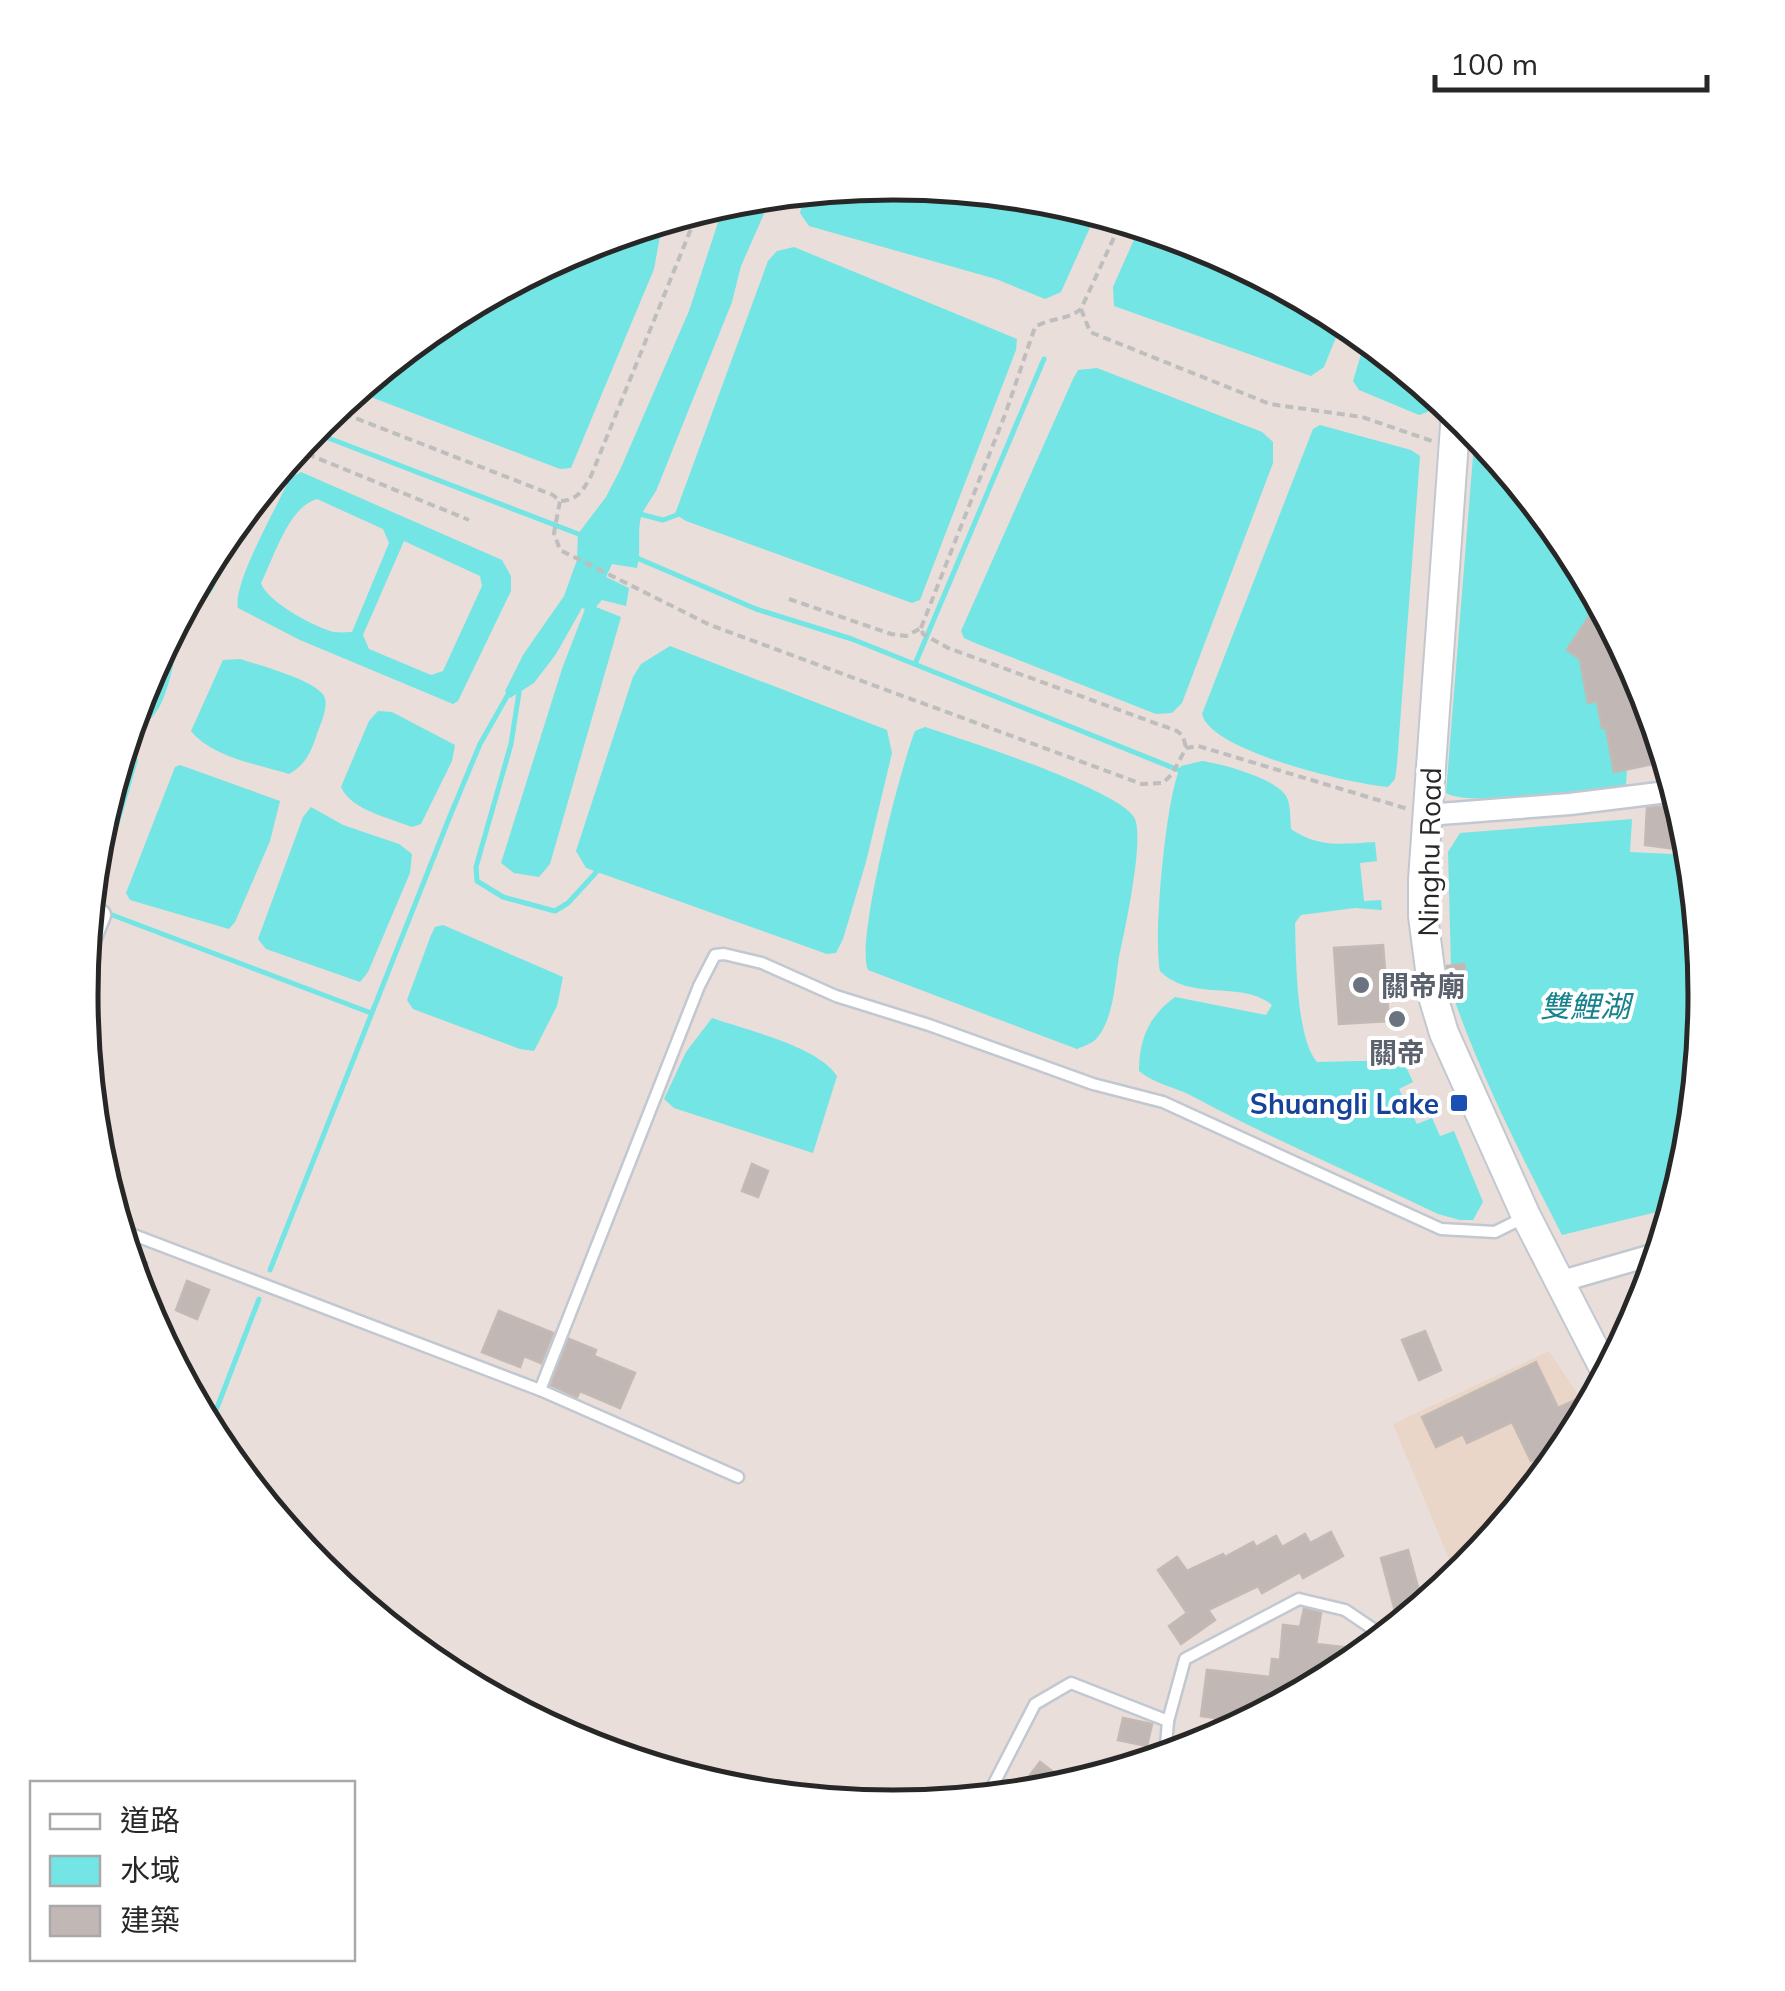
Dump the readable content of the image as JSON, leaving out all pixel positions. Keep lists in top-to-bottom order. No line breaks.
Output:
{"streets":{"main road":["Ninghu Road"]},"water":["雙鯉湖"],"places":{"other":["關帝廟","關帝"],"transit":["Shuangli Lake"]},"legend":["道路","水域","建築"],"scale_bar":"100 m"}
